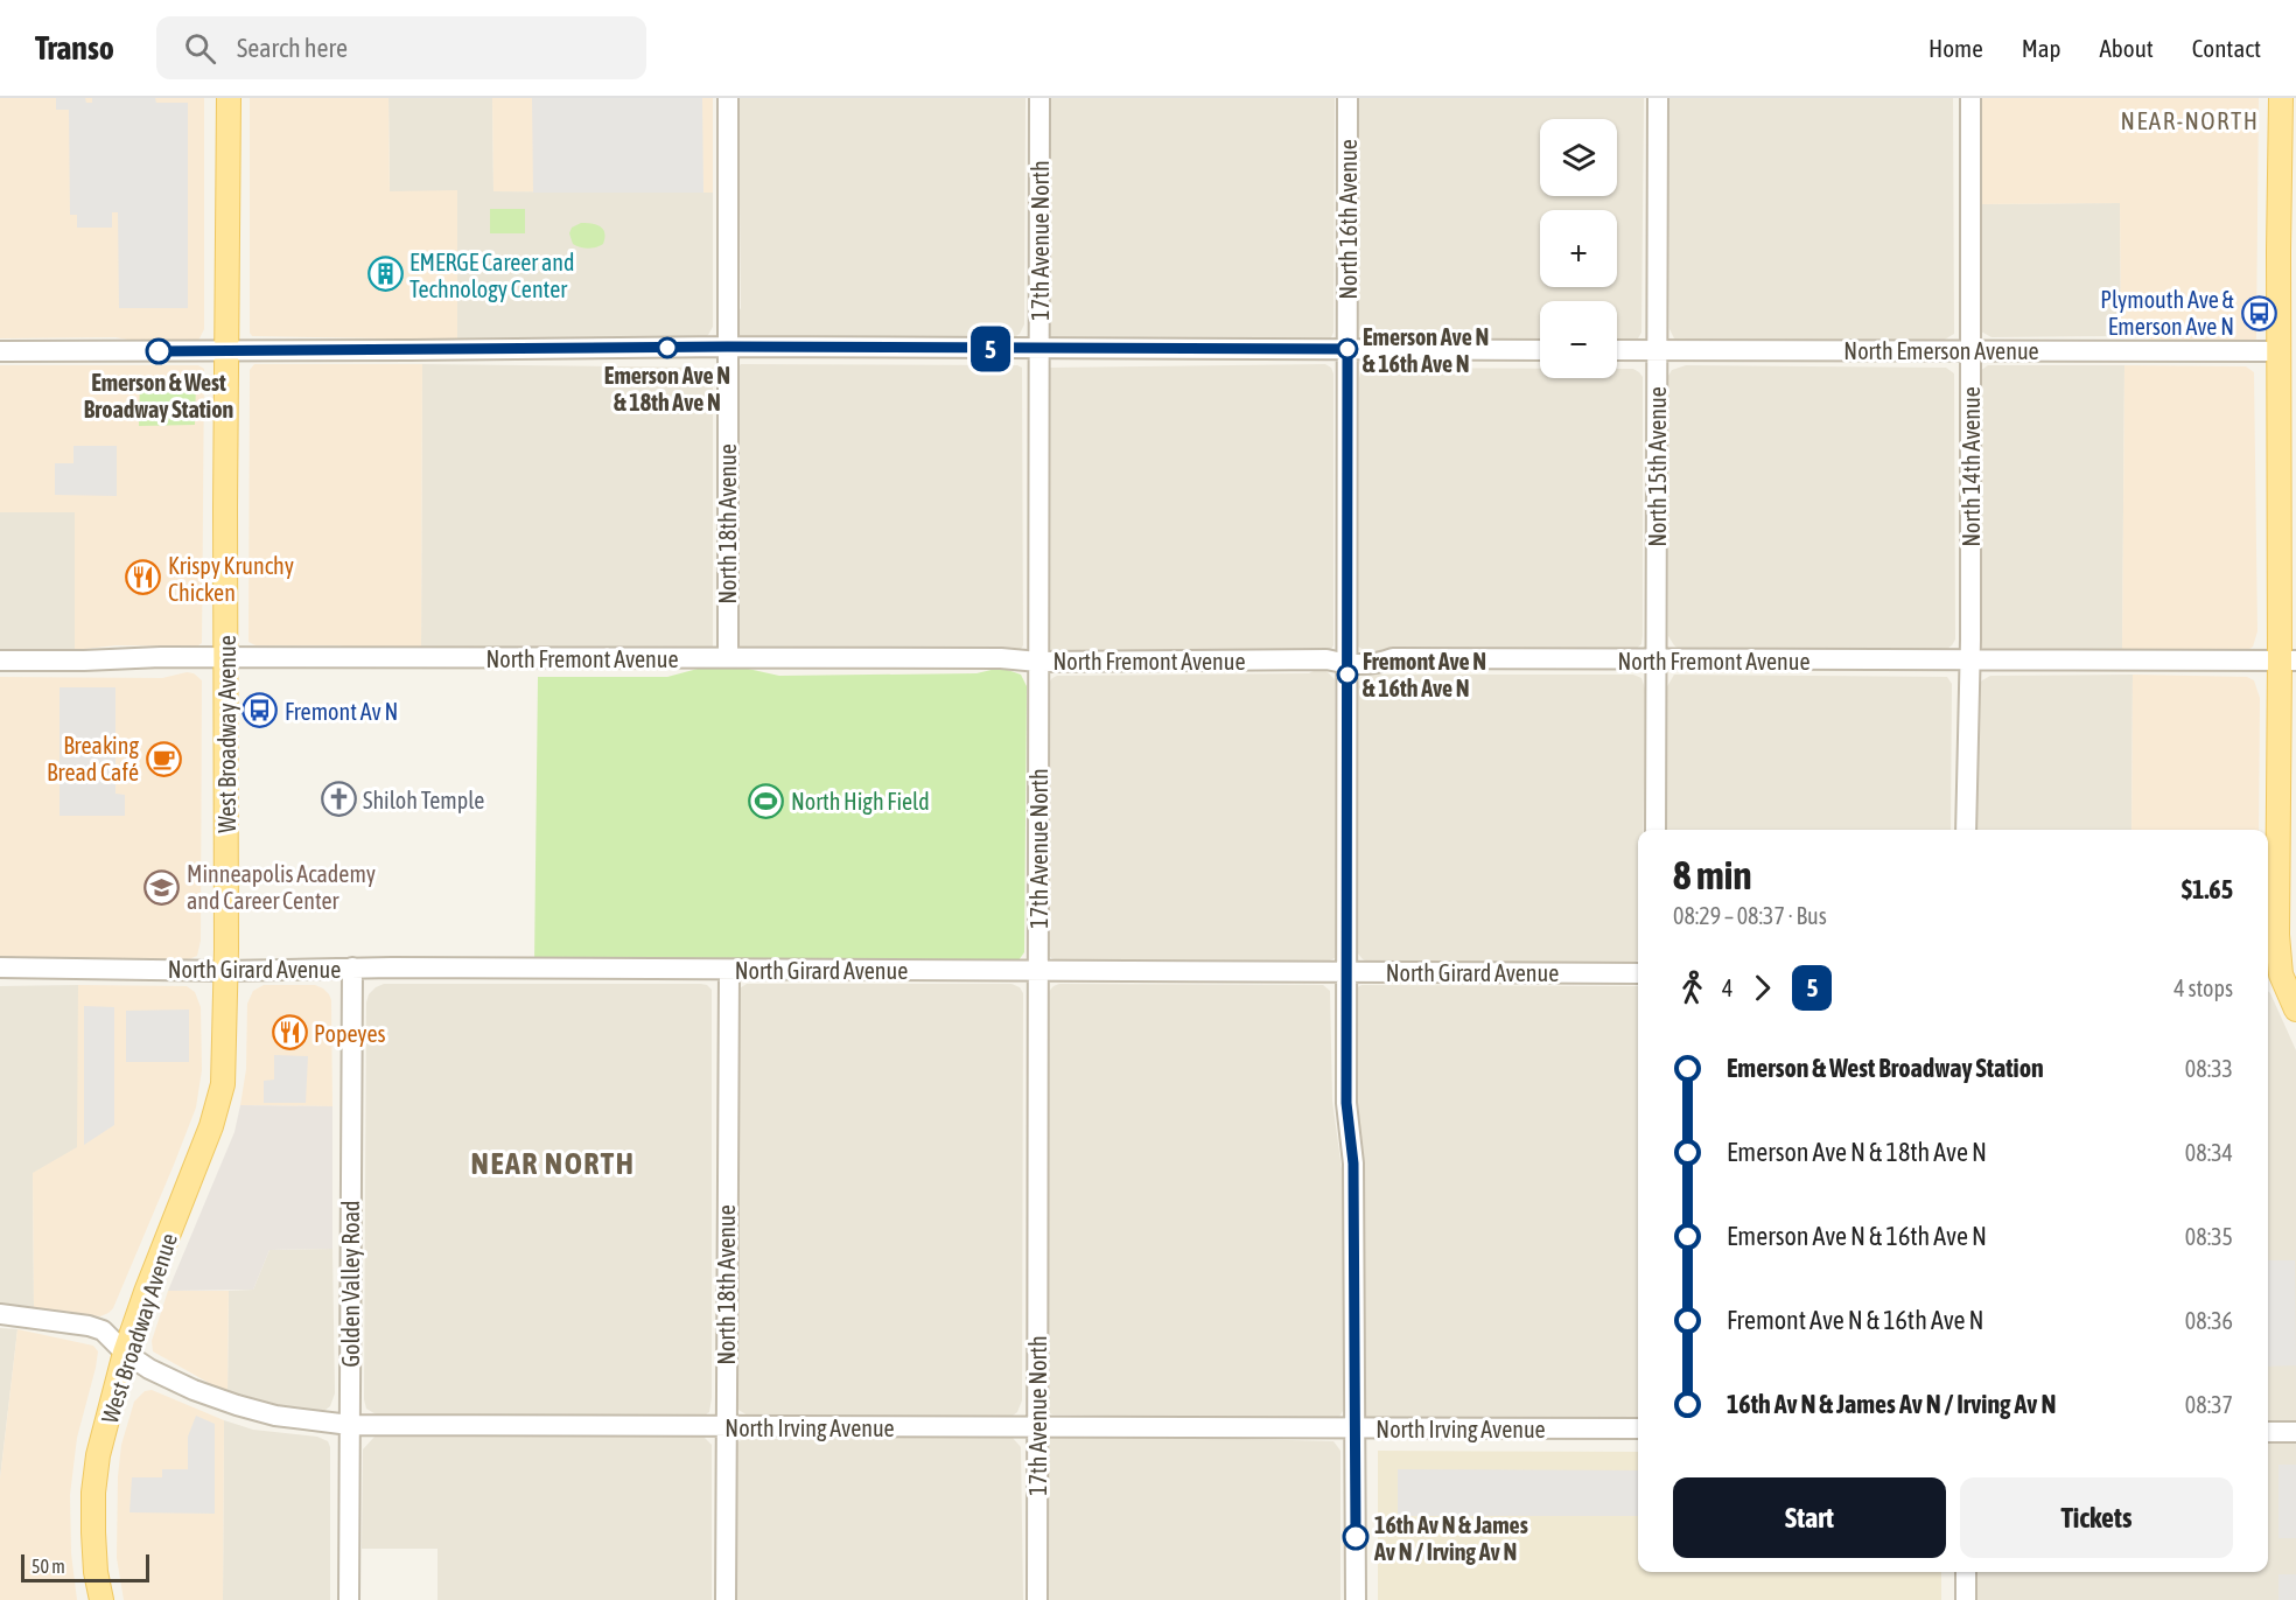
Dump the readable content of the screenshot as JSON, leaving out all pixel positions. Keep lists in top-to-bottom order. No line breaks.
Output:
{"streets":{"main road":["West Broadway Avenue"],"street":["North 16th Avenue","17th Avenue North","North Emerson Avenue","North 15th Avenue","North 14th Avenue","North 18th Avenue","North Fremont Avenue","North Girard Avenue","Golden Valley Road","North Irving Avenue"]},"crossings":[["North 16th Avenue","North Fremont Avenue"],["North 16th Avenue","North Girard Avenue"],["North 16th Avenue","North Irving Avenue"],["17th Avenue North","North Fremont Avenue"],["17th Avenue North","North Girard Avenue"],["17th Avenue North","North Irving Avenue"],["North Emerson Avenue","North 15th Avenue"],["North Emerson Avenue","North 14th Avenue"],["North 15th Avenue","North Fremont Avenue"],["North 14th Avenue","North Fremont Avenue"],["North 18th Avenue","North Fremont Avenue"],["North 18th Avenue","North Girard Avenue"],["North 18th Avenue","North Irving Avenue"],["North Fremont Avenue","West Broadway Avenue"],["West Broadway Avenue","North Girard Avenue"],["West Broadway Avenue","North Irving Avenue"],["North Girard Avenue","Golden Valley Road"],["Golden Valley Road","North Irving Avenue"]],"districts":["NEAR-NORTH","NEAR NORTH"],"places":{"building":["EMERGE Career and Technology Center"],"bus stop":["Plymouth Ave & Emerson Ave N","Fremont Av N"],"other":["Emerson Ave N & 18th Ave N","Emerson Ave N & 16th Ave N","Emerson & West Broadway Station","Fremont Ave N & 16th Ave N","16th Av N & James Av N / Irving Av N"],"restaurant":["Krispy Krunchy Chicken","Popeyes"],"cafe":["Breaking Bread Café"],"church":["Shiloh Temple"],"sports":["North High Field"],"school or university":["Minneapolis Academy and Career Center"]},"lines":["bus line 5"],"scale_bar":"50 m","page":{"header":"Transo","search":"Search here","nav":["Home","Map","About","Contact"],"on_map":"5","map_buttons":["+","−"],"heading":["8 min","08:29 – 08:37 · Bus","$1.65"],"legs":["4","5","4 stops"],"list":[{"name":"Emerson & West Broadway Station","value":"08:33"},{"name":"Emerson Ave N & 18th Ave N","value":"08:34"},{"name":"Emerson Ave N & 16th Ave N","value":"08:35"},{"name":"Fremont Ave N & 16th Ave N","value":"08:36"},{"name":"16th Av N & James Av N / Irving Av N","value":"08:37"}],"buttons":["Start","Tickets"],"scale":"50 m"}}
